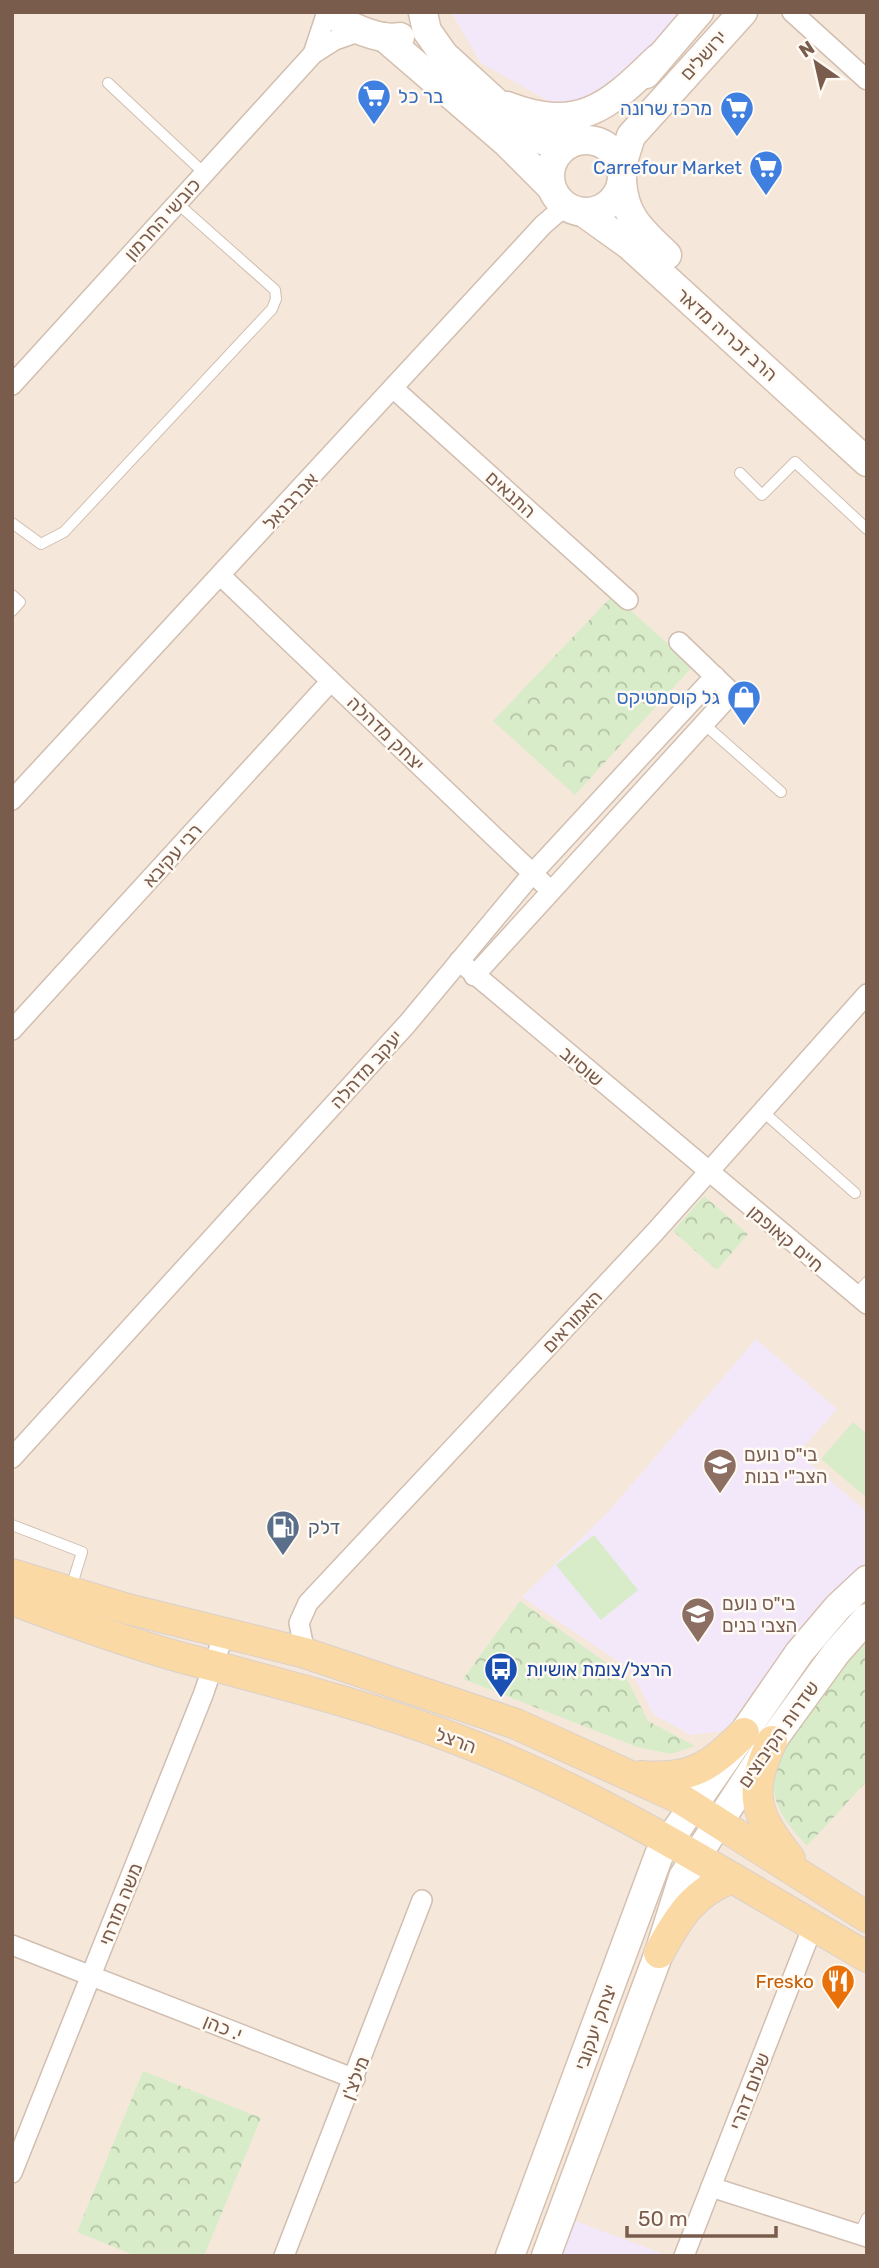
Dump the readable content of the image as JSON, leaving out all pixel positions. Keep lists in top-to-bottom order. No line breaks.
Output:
{"streets":{"main road":["הרצל"],"street":["ירושלים","כובשי החרמון","הרב זכריה מדאר","התנאים","אברבנאל","יצחק מדהלה","רבי עקיבא","שוסיוב","יעקב מדהלה","חיים קאופמן","האמוראים","שדרות הקיבוצים","משה מזרחי","י. כהן","יצחק יעקובי","מילצ'ן","שלום דהרי"]},"crossings":[["ירושלים","הרב זכריה מדאר"],["ירושלים","אברבנאל"],["הרב זכריה מדאר","אברבנאל"],["התנאים","אברבנאל"],["אברבנאל","יצחק מדהלה"],["יצחק מדהלה","רבי עקיבא"],["יצחק מדהלה","יעקב מדהלה"],["שוסיוב","יעקב מדהלה"],["שוסיוב","חיים קאופמן"],["שוסיוב","האמוראים"],["חיים קאופמן","האמוראים"],["האמוראים","הרצל"],["שדרות הקיבוצים","הרצל"],["שדרות הקיבוצים","יצחק יעקובי"],["הרצל","משה מזרחי"],["הרצל","יצחק יעקובי"],["הרצל","שלום דהרי"],["משה מזרחי","י. כהן"],["י. כהן","מילצ'ן"]],"places":{"supermarket":["בר כל","מרכז שרונה","Carrefour Market"],"shop":["גל קוסמטיקס"],"school or university":["בי\"ס נועם הצב\"י בנות","בי\"ס נועם הצבי בנים"],"fuel station":["דלק"],"bus stop":["הרצל/צומת אושיות"],"restaurant":["Fresko"]},"scale_bar":"50 m","north":"top left"}
